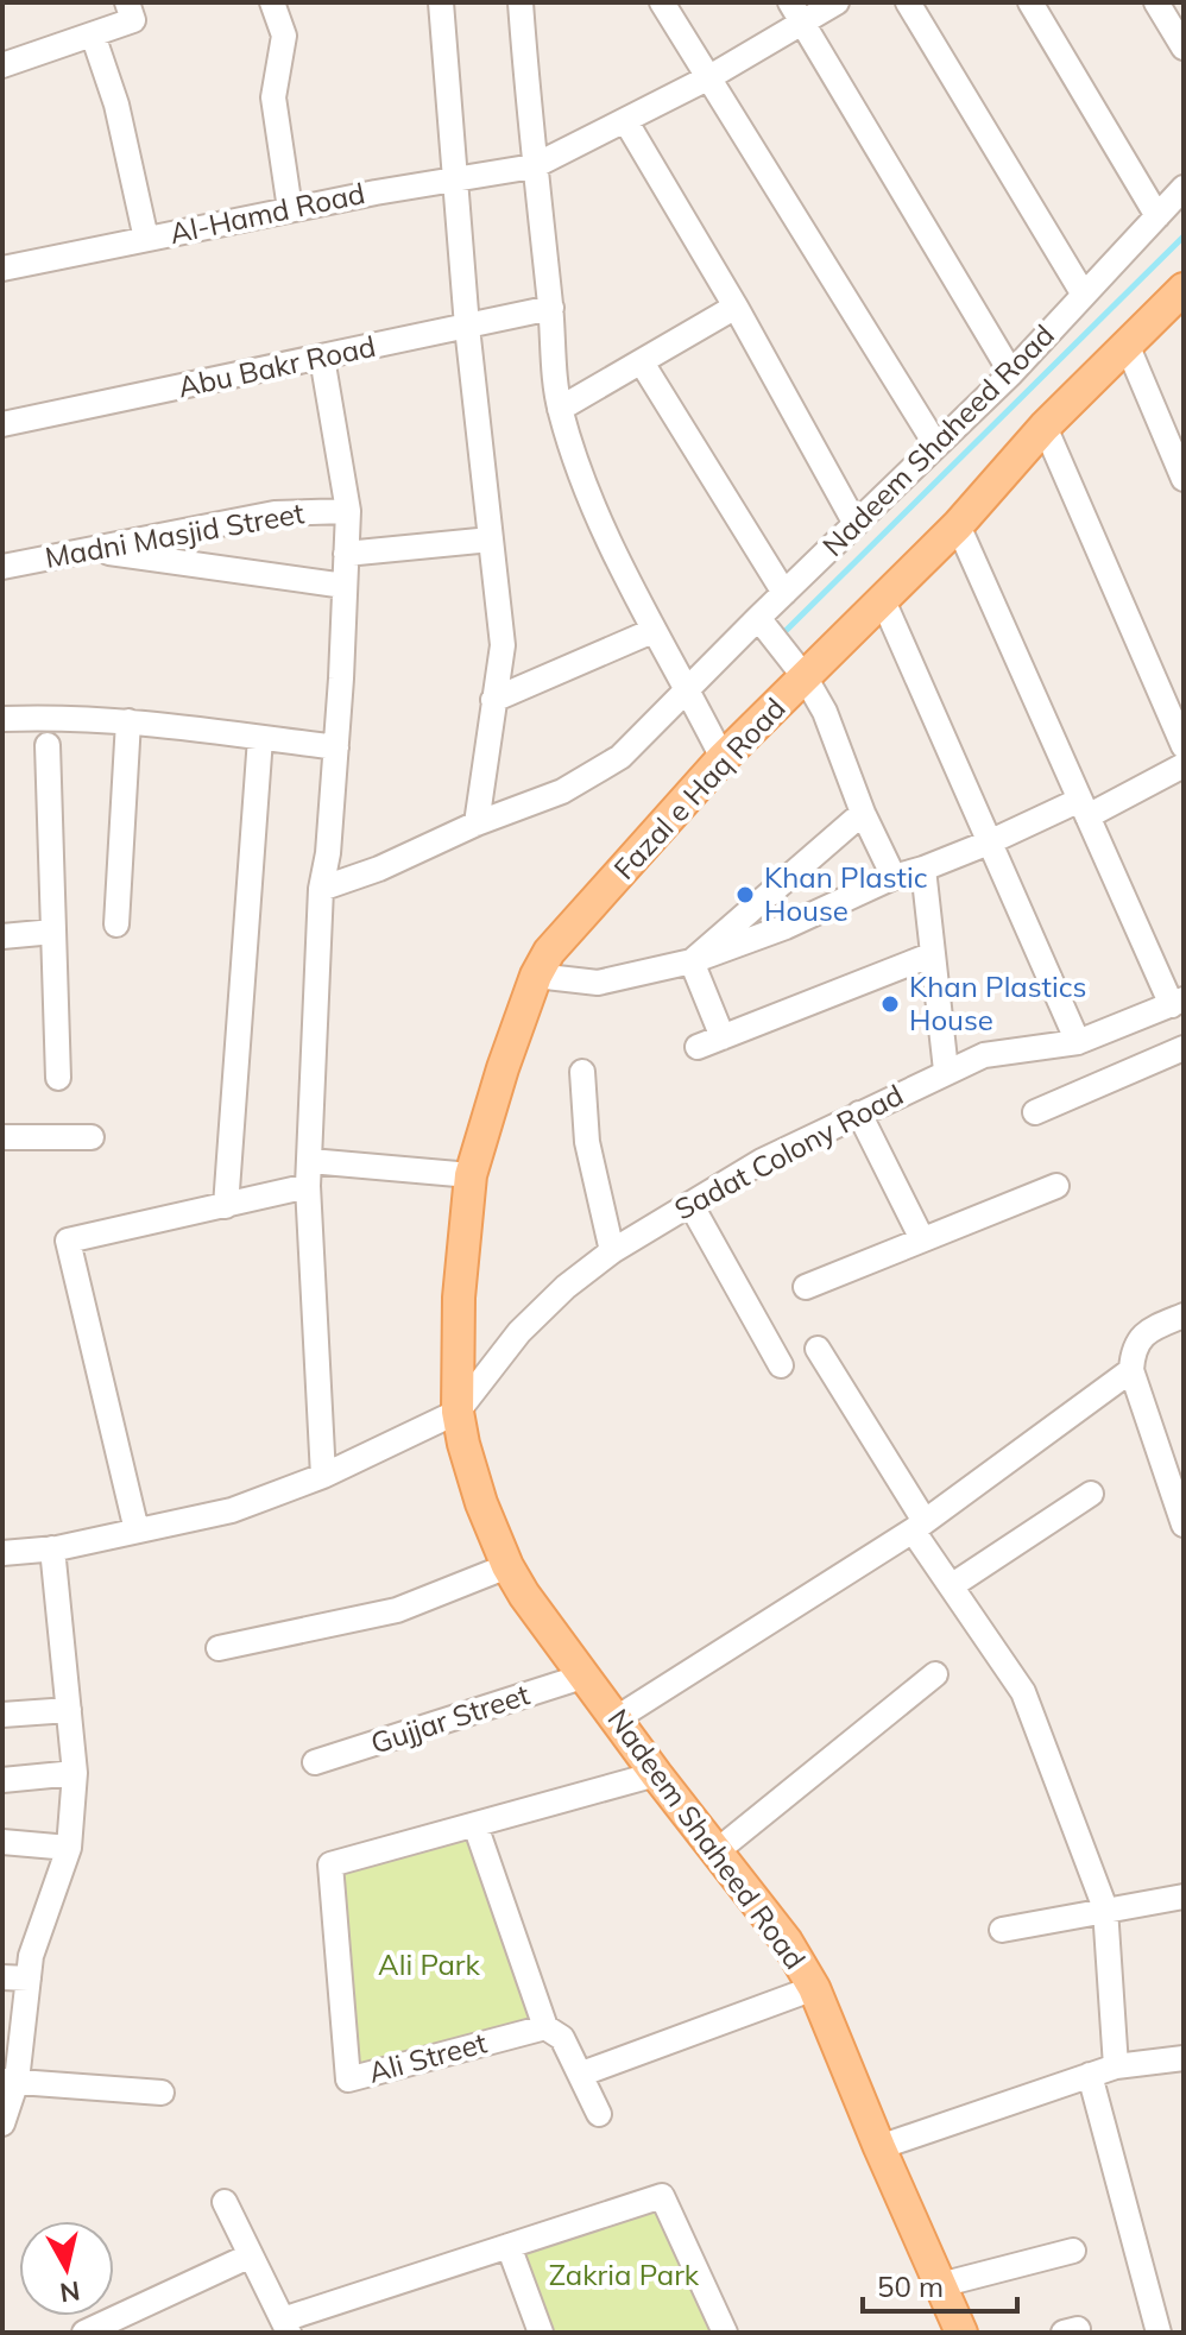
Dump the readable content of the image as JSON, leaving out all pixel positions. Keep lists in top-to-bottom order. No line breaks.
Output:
{"streets":{"main road":["Nadeem Shaheed Road","Fazal e Haq Road"],"street":["Al-Hamd Road","Abu Bakr Road","Madni Masjid Street","Sadat Colony Road","Gujjar Street","Ali Street"]},"crossings":[["Nadeem Shaheed Road","Fazal e Haq Road"],["Nadeem Shaheed Road","Sadat Colony Road"],["Nadeem Shaheed Road","Gujjar Street"],["Nadeem Shaheed Road","Ali Street"],["Fazal e Haq Road","Sadat Colony Road"]],"parks":["Ali Park","Zakria Park"],"places":["Khan Plastic House","Khan Plastics House"],"scale_bar":"50 m","north":"bottom"}
